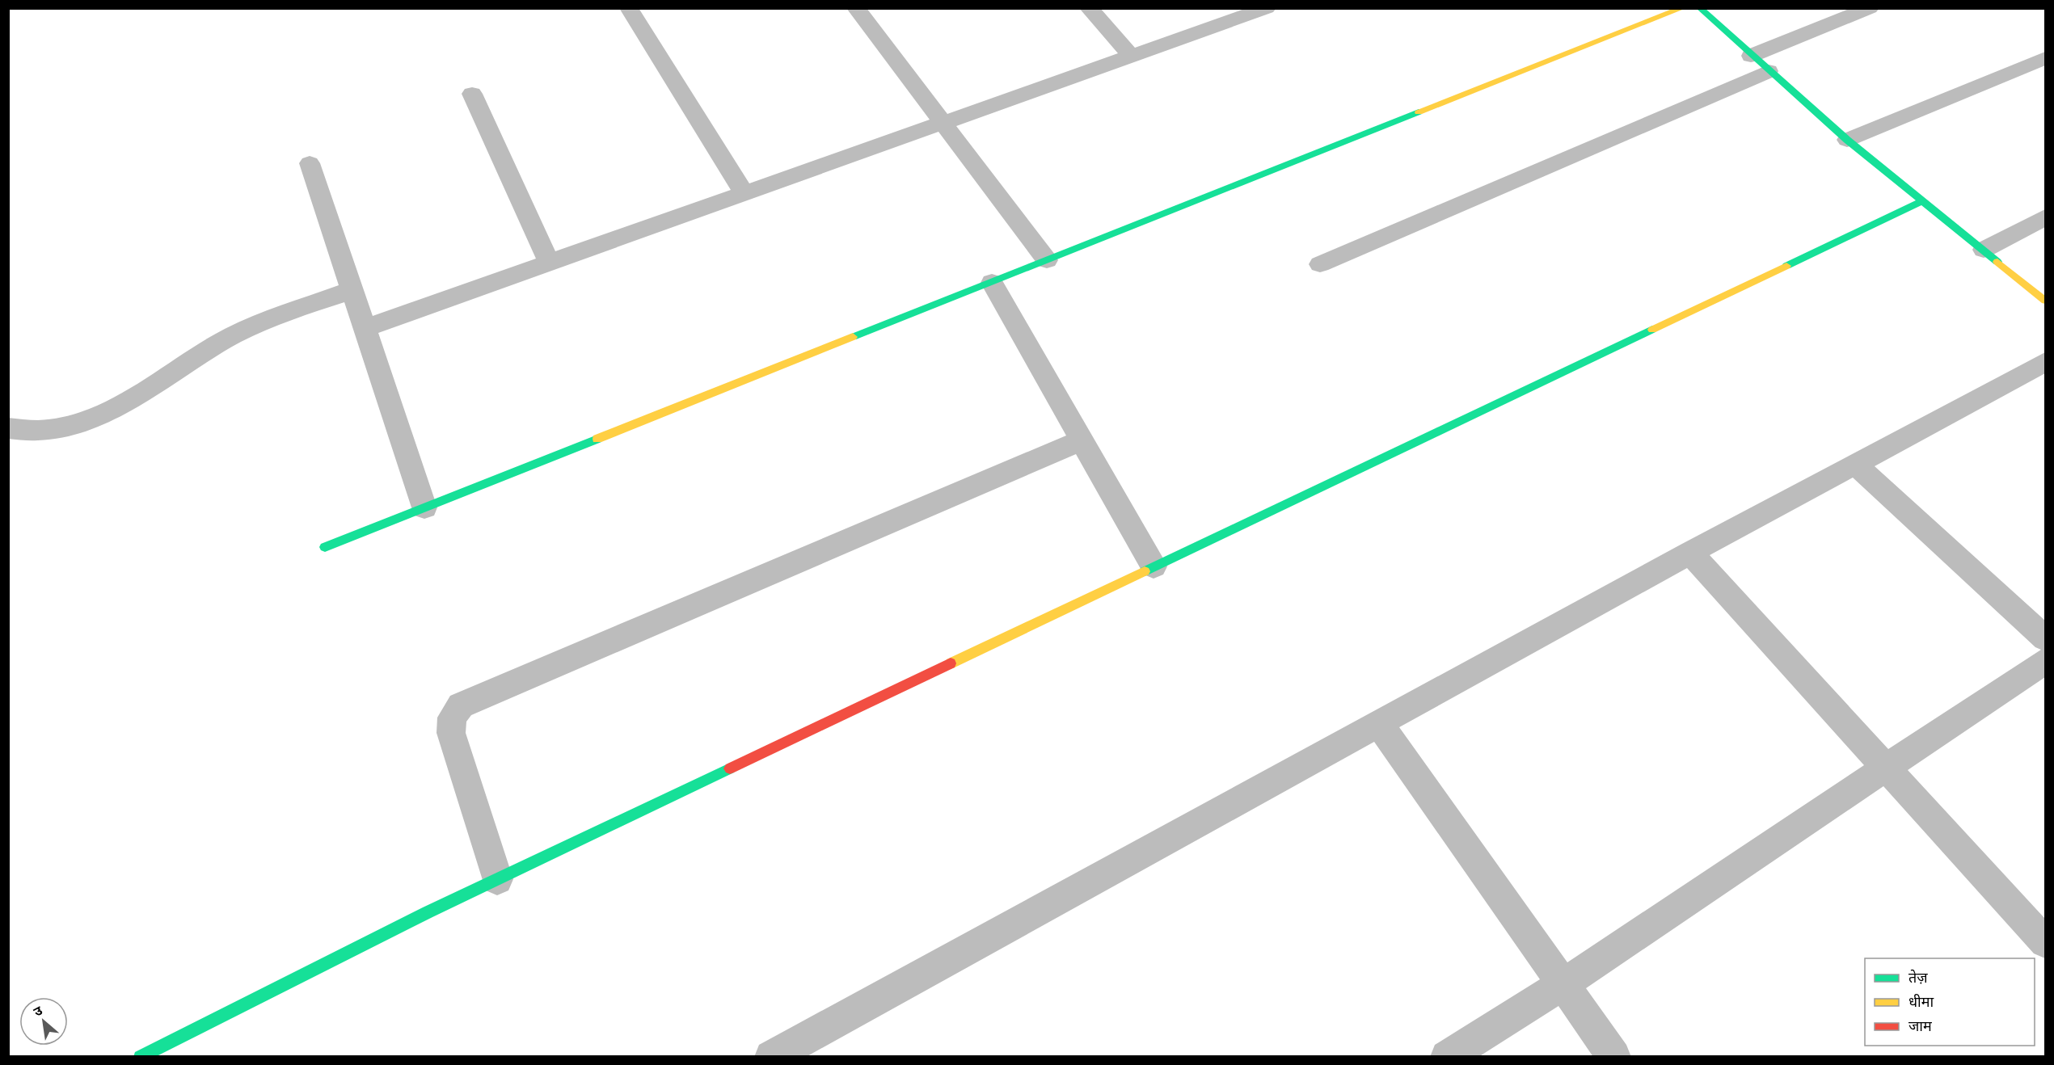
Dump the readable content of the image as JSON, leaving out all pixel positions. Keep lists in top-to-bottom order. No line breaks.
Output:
{"legend":["तेज़","धीमा","जाम"],"north":"top left"}
